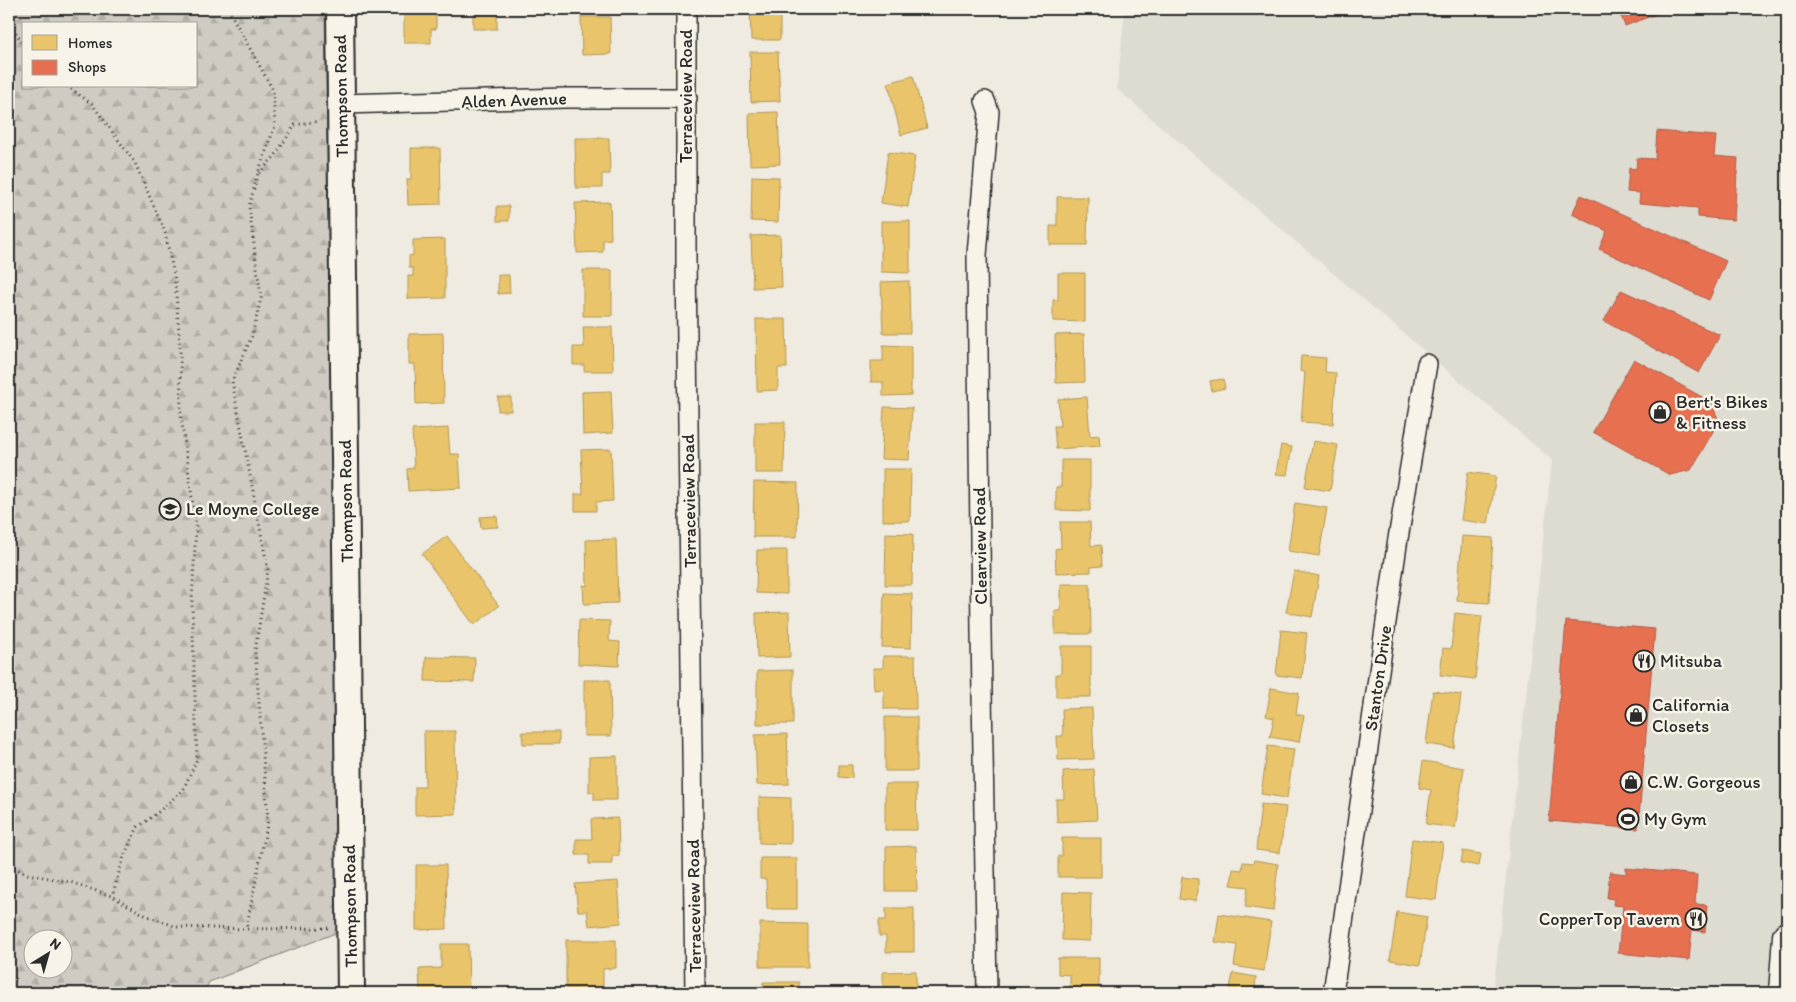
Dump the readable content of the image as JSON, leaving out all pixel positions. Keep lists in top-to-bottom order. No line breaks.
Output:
{"streets":{"street":["Thompson Road","Terraceview Road","Alden Avenue","Clearview Road","Stanton Drive"]},"crossings":[["Thompson Road","Alden Avenue"],["Terraceview Road","Alden Avenue"]],"places":{"shop":["Bert's Bikes & Fitness","California Closets","C.W. Gorgeous"],"school or university":["Le Moyne College"],"restaurant":["Mitsuba","CopperTop Tavern"],"sports":["My Gym"]},"legend":["Homes","Shops"],"north":"top right"}
